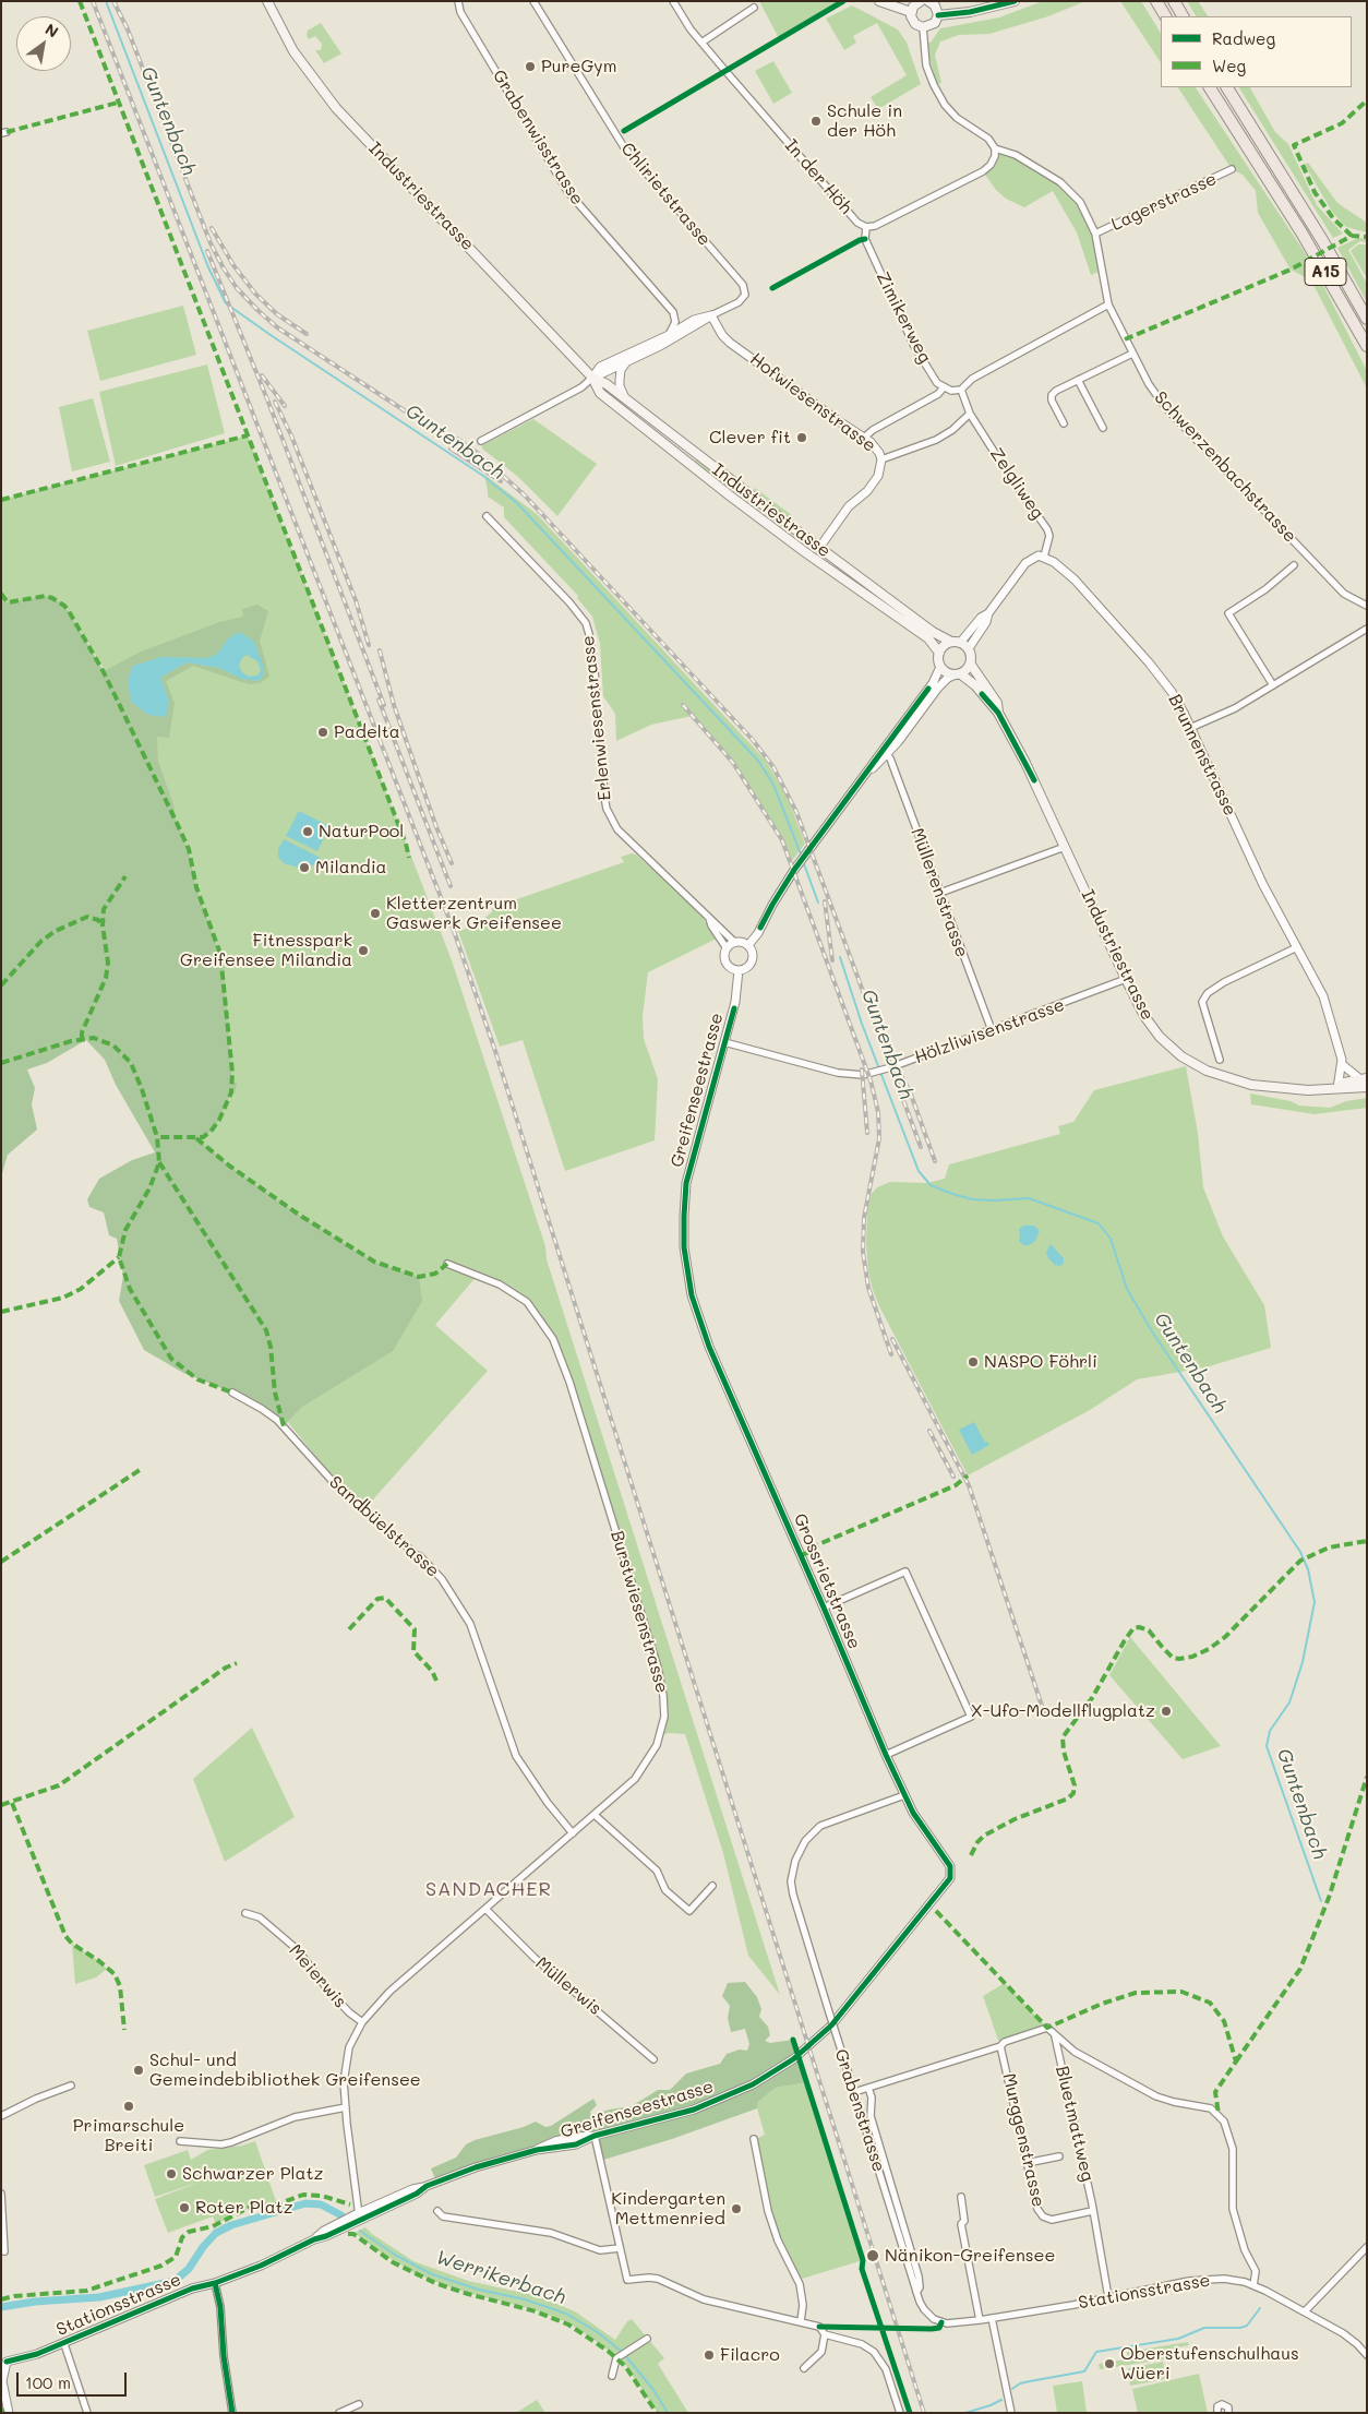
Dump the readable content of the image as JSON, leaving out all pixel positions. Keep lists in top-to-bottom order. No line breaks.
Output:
{"streets":{"highway":["A15"],"main road":["Industriestrasse"],"street":["Grabenwisstrasse","In der Höh","Chlirietstrasse","Lagerstrasse","Zimikerweg","Hofwiesenstrasse","Schwerzenbachstrasse","Zelgliweg","Erlenwiesenstrasse","Brunnenstrasse","Müllerenstrasse","Hölzliwisenstrasse","Greifenseestrasse","Sandbüelstrasse","Grossrietstrasse","Burstwiesenstrasse","Meierwis","Müllerwis","Grabenstrasse","Bluetmattweg","Murggenstrasse","Stationsstrasse"]},"crossings":[["Grabenwisstrasse","Chlirietstrasse"],["In der Höh","Zimikerweg"],["In der Höh","Schwerzenbachstrasse"],["Chlirietstrasse","Industriestrasse"],["Chlirietstrasse","Hofwiesenstrasse"],["Industriestrasse","Hofwiesenstrasse"],["Industriestrasse","Brunnenstrasse"],["Industriestrasse","Hölzliwisenstrasse"],["Lagerstrasse","Schwerzenbachstrasse"],["Zelgliweg","Brunnenstrasse"],["Erlenwiesenstrasse","Greifenseestrasse"],["Müllerenstrasse","Hölzliwisenstrasse"],["Hölzliwisenstrasse","Greifenseestrasse"],["Greifenseestrasse","Grossrietstrasse"],["Greifenseestrasse","Burstwiesenstrasse"],["Greifenseestrasse","Stationsstrasse"],["Sandbüelstrasse","Burstwiesenstrasse"],["Grossrietstrasse","Grabenstrasse"],["Burstwiesenstrasse","Meierwis"],["Burstwiesenstrasse","Müllerwis"],["Burstwiesenstrasse","Stationsstrasse"],["Grabenstrasse","Stationsstrasse"],["Bluetmattweg","Murggenstrasse"],["Bluetmattweg","Stationsstrasse"]],"districts":["SANDACHER"],"water":["Guntenbach","Werrikerbach"],"places":["PureGym","Schule in der Höh","Clever fit","Padelta","NaturPool","Milandia","Kletterzentrum Gaswerk Greifensee","Fitnesspark Greifensee Milandia","NASPO Föhrli","X-Ufo-Modellflugplatz","Schul- und Gemeindebibliothek Greifensee","Primarschule Breiti","Schwarzer Platz","Roter Platz","Kindergarten Mettmenried","Nänikon-Greifensee","Filacro","Oberstufenschulhaus Wüeri"],"legend":["Radweg","Weg"],"scale_bar":"100 m","north":"top right"}
